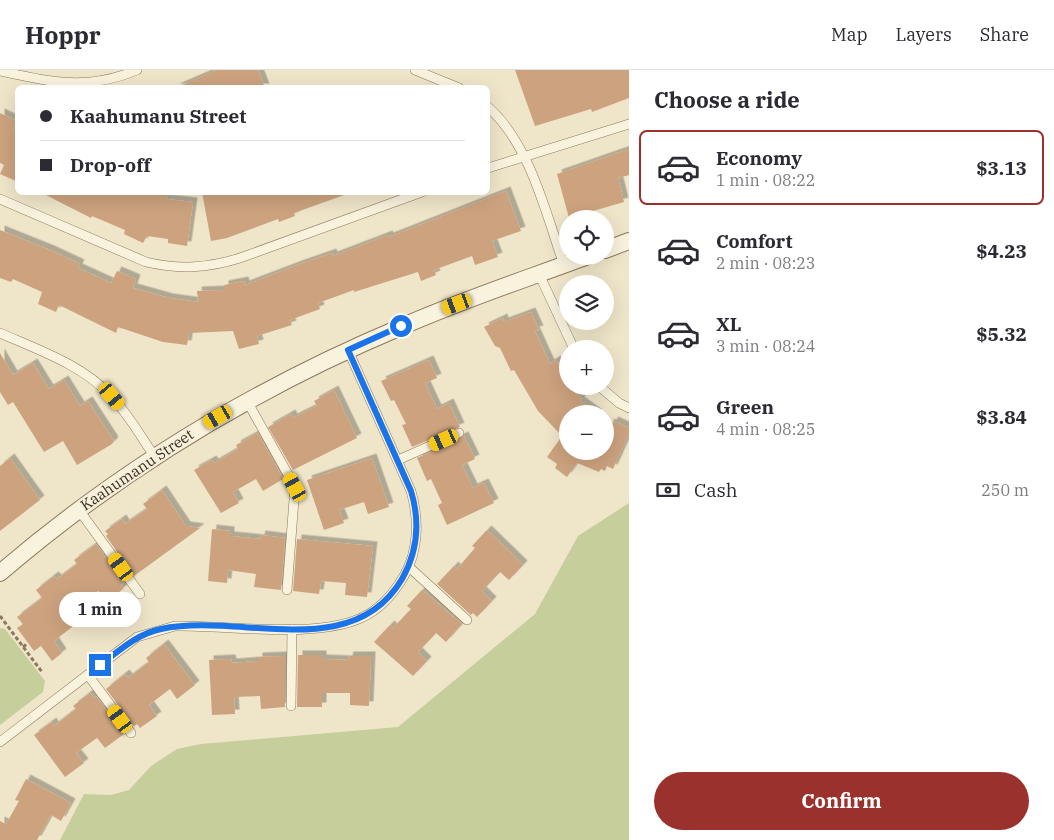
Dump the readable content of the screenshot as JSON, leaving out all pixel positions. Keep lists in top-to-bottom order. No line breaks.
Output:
{"streets":{"street":["Kaahumanu Street"]},"page":{"header":"Hoppr","nav":["Map","Layers","Share"],"heading":"Choose a ride","banner":["Kaahumanu Street","Drop-off"],"list":[{"name":"Economy","note":"1 min · 08:22","value":"$3.13"},{"name":"Comfort","note":"2 min · 08:23","value":"$4.23"},{"name":"XL","note":"3 min · 08:24","value":"$5.32"},{"name":"Green","note":"4 min · 08:25","value":"$3.84"}],"map_buttons":["+","−"],"pay":["Cash","250 m"],"bubble":"1 min","buttons":"Confirm"}}
